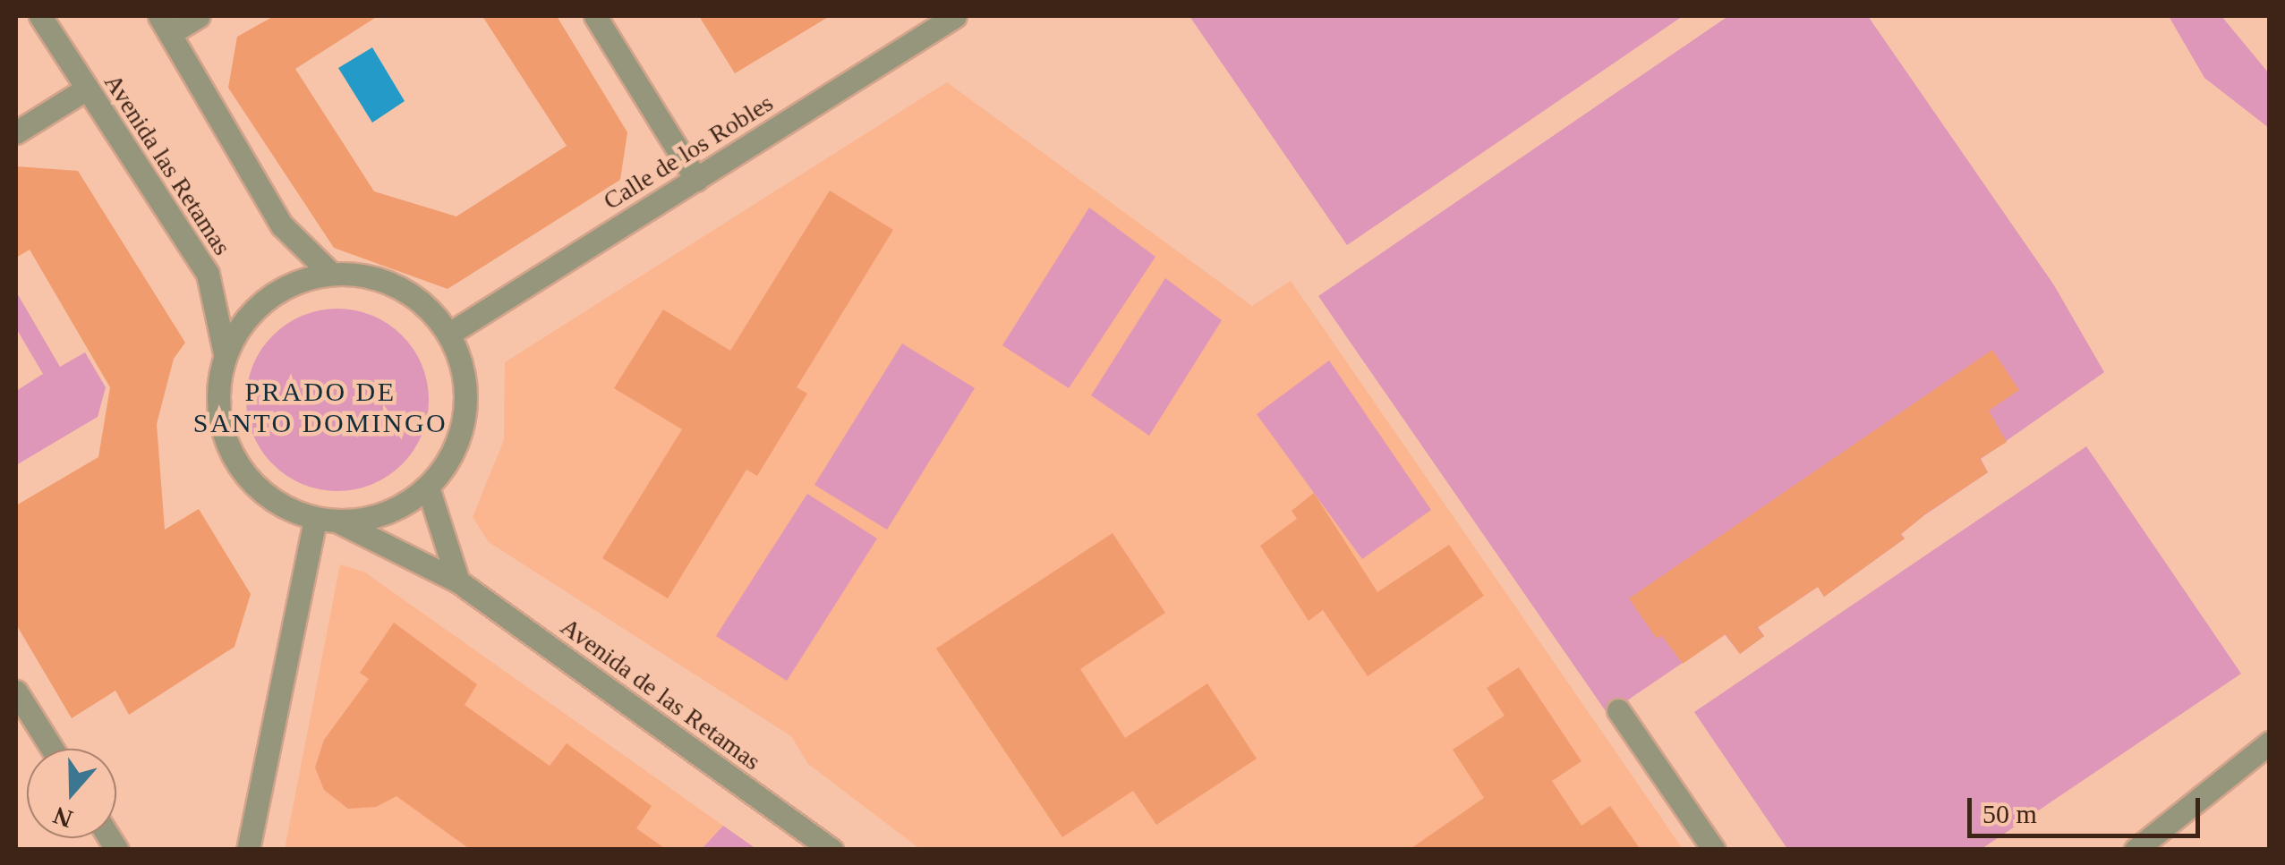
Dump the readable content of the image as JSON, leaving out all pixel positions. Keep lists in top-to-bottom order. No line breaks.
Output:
{"streets":{"street":["Calle de los Robles","Avenida las Retamas","Avenida de las Retamas"]},"crossings":[["Calle de los Robles","Avenida las Retamas"],["Calle de los Robles","Avenida de las Retamas"],["Avenida las Retamas","Avenida de las Retamas"]],"districts":["PRADO DE SANTO DOMINGO"],"scale_bar":"50 m","north":"bottom"}
